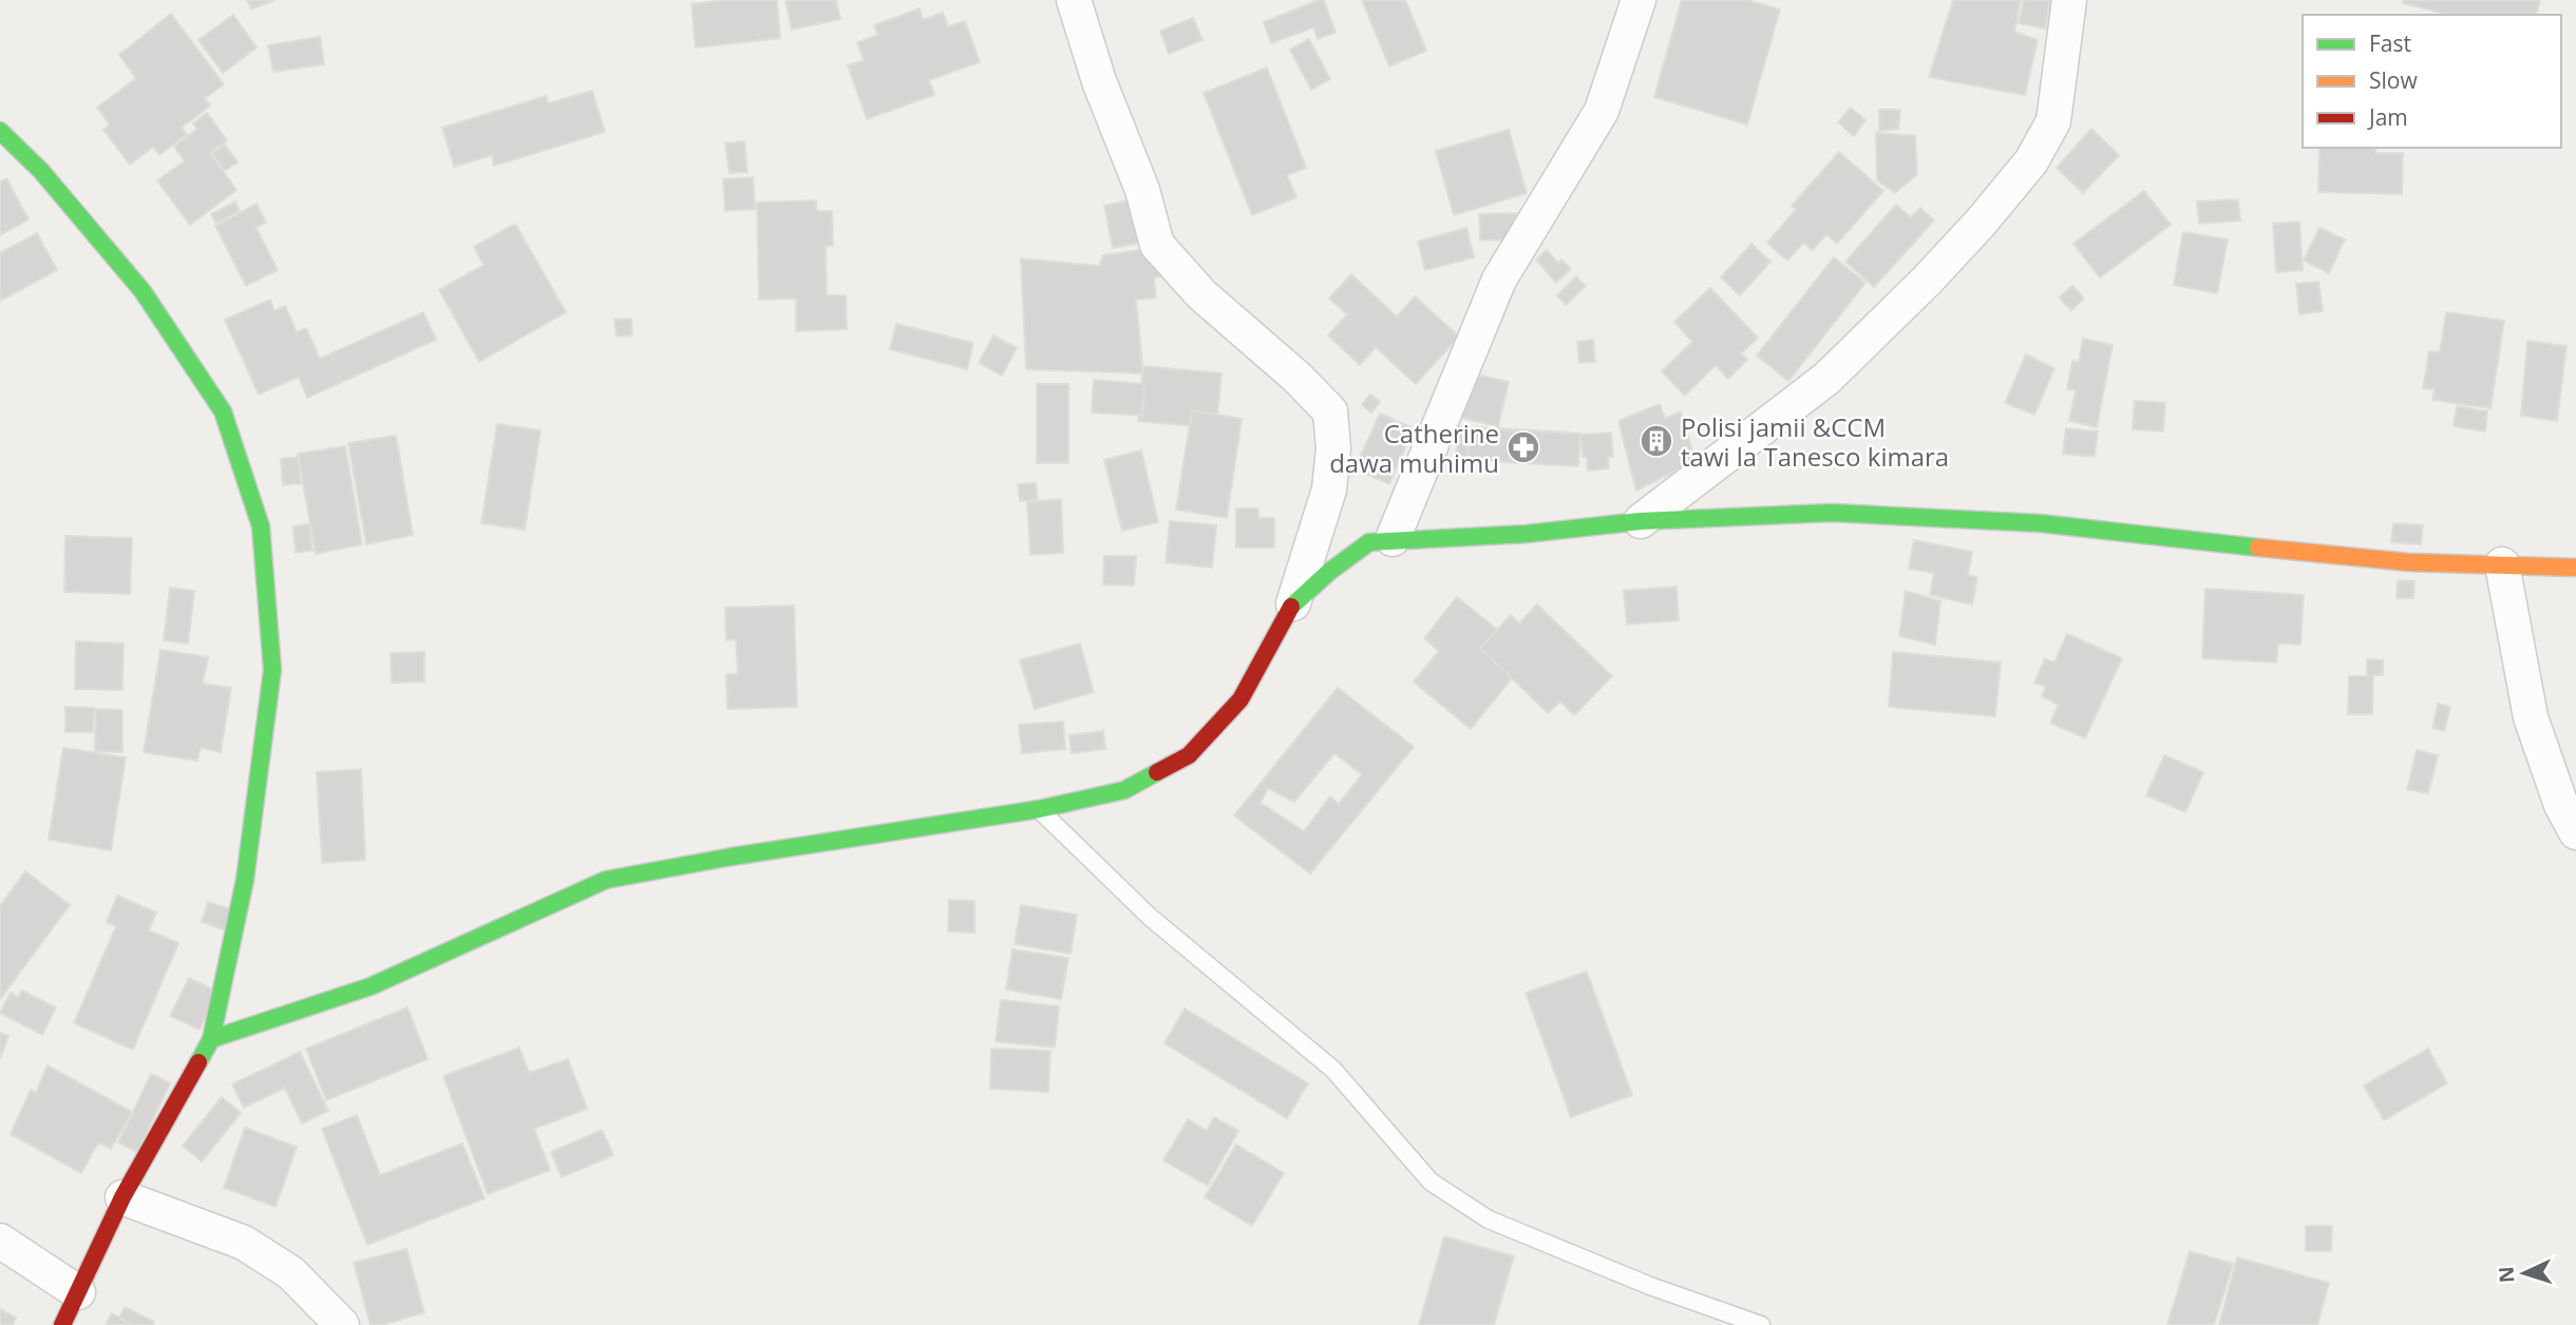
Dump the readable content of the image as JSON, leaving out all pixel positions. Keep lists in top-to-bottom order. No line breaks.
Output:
{"places":{"building":["Polisi jamii &CCM tawi la Tanesco kimara"],"pharmacy":["Catherine dawa muhimu"]},"legend":["Fast","Slow","Jam"],"north":"left"}
